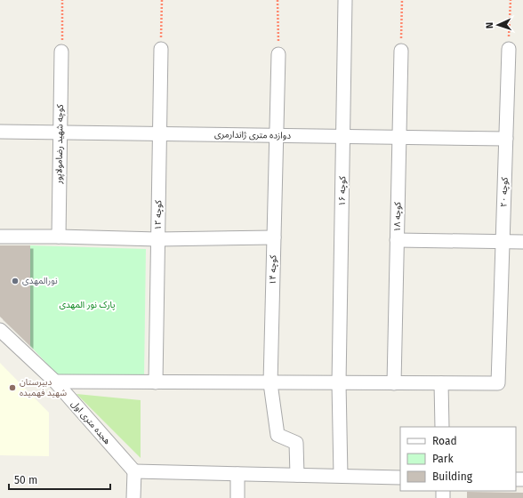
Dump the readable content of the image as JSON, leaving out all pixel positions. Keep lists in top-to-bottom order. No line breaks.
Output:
{"streets":{"street":["دوازده متری ژاندارمری","کوچه شهید رضامولاپور","۱۶ کوچه","۲۰ کوچه","۱۲ کوچه","۱۸ کوچه","‍‍ ۱۴ کوچه","هجده متری اول"]},"crossings":[["دوازده متری ژاندارمری","کوچه شهید رضامولاپور"],["دوازده متری ژاندارمری","۱۶ کوچه"],["دوازده متری ژاندارمری","۲۰ کوچه"],["دوازده متری ژاندارمری","۱۲ کوچه"],["دوازده متری ژاندارمری","۱۸ کوچه"],["دوازده متری ژاندارمری","‍‍ ۱۴ کوچه"]],"parks":["پارک نور المهدی"],"places":["نورالمهدی","دبیرستان شهید فهمیده"],"legend":["Road","Park","Building"],"scale_bar":"50 m","north":"left"}
